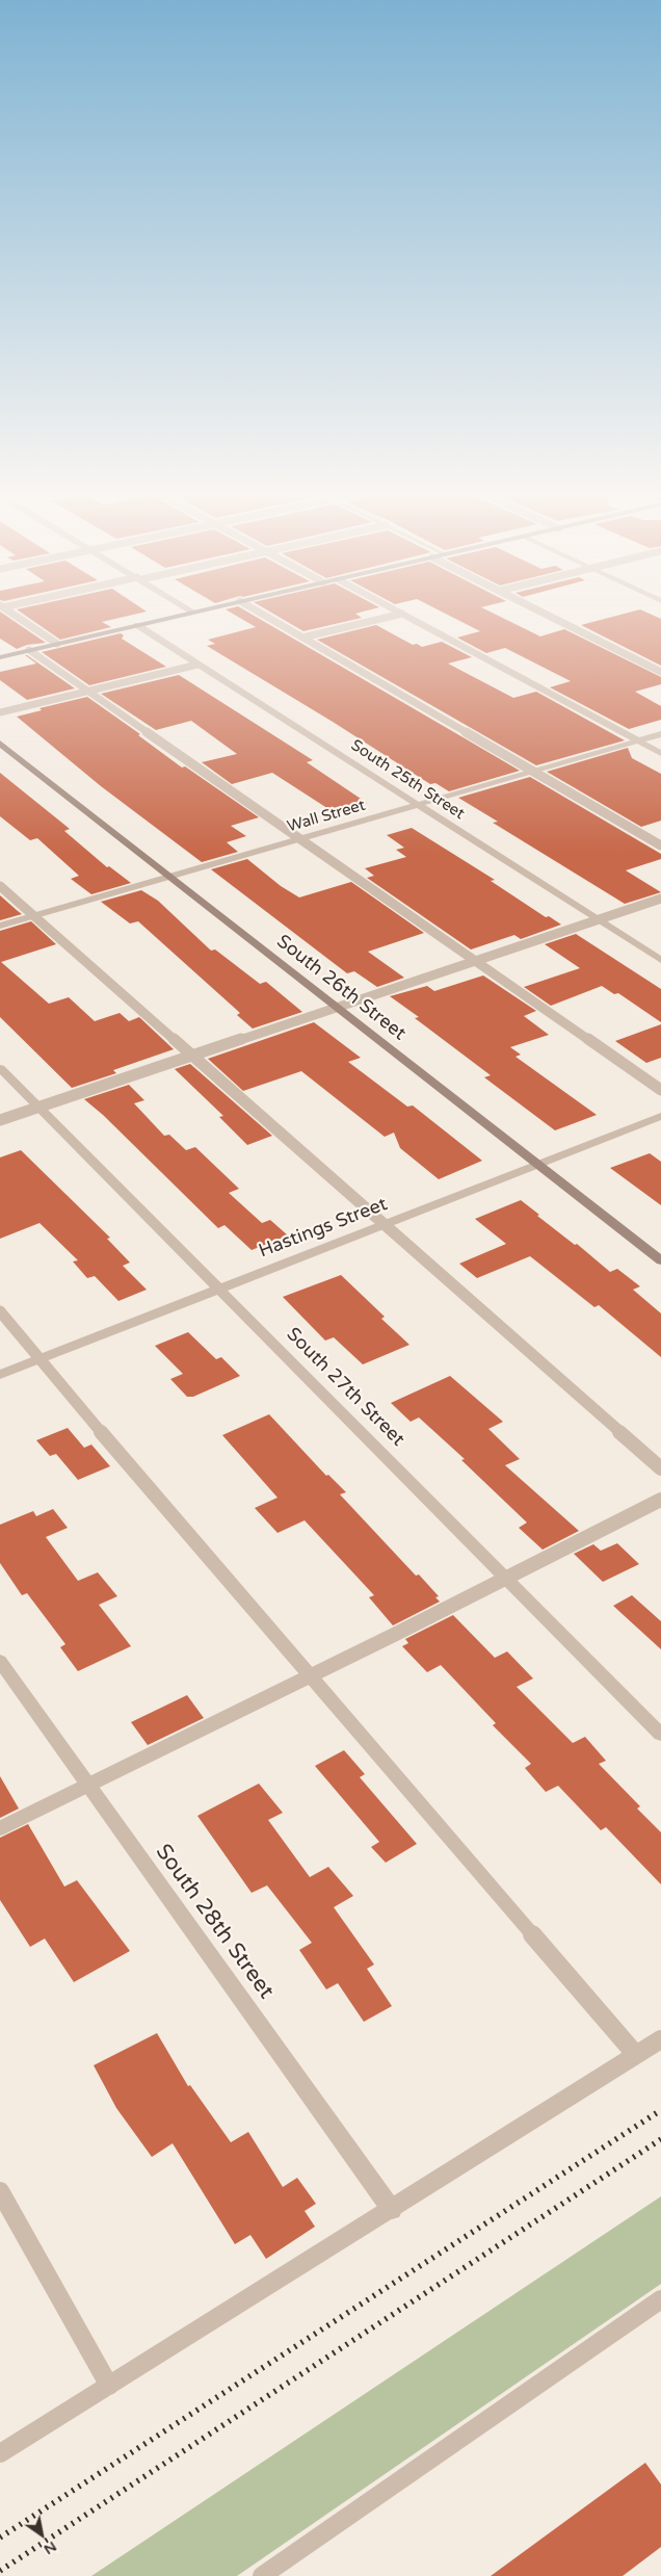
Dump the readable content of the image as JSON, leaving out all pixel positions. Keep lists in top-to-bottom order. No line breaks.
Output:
{"streets":{"street":["South 25th Street","Wall Street","South 26th Street","Hastings Street","South 27th Street","South 28th Street"]},"crossings":[["South 25th Street","Wall Street"],["Wall Street","South 26th Street"],["South 26th Street","Hastings Street"],["Hastings Street","South 27th Street"]],"north":"bottom right"}
